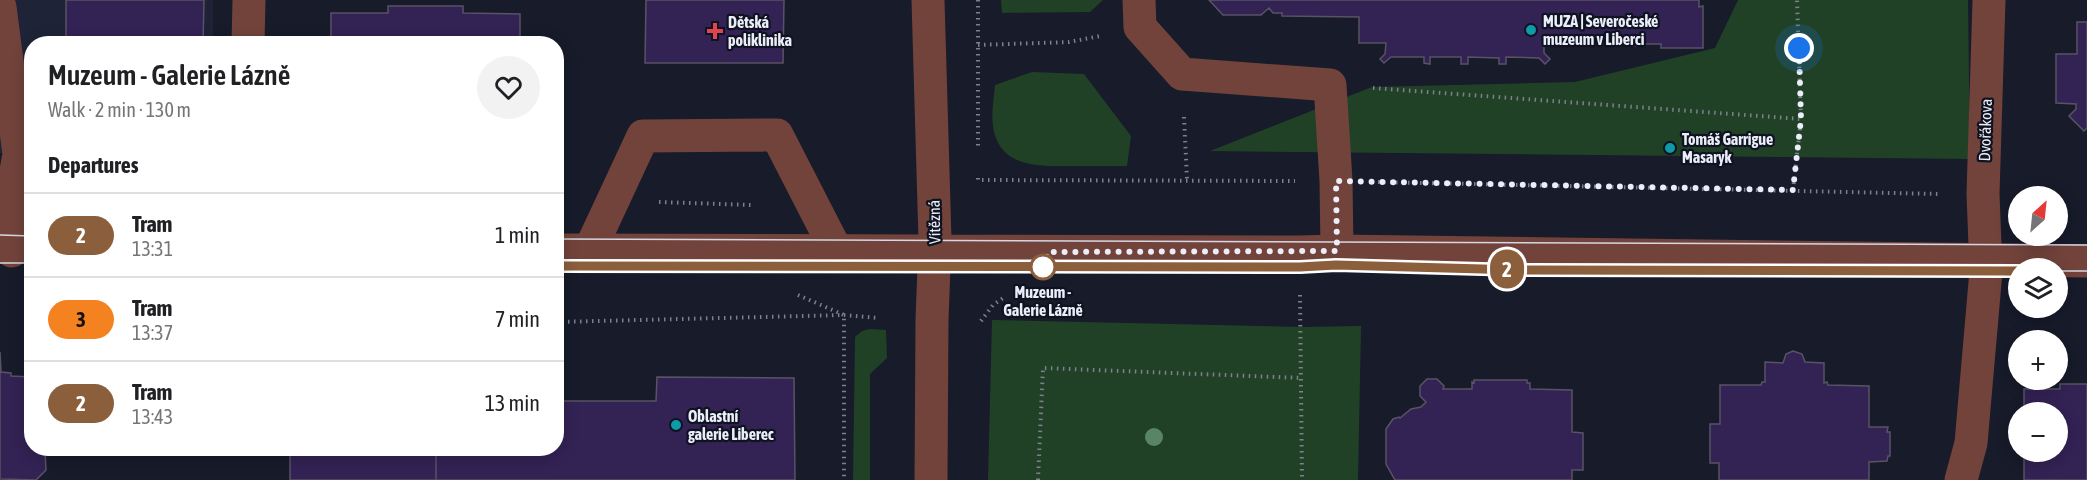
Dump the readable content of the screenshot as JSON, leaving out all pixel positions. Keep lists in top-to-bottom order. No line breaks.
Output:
{"streets":{"street":["Dvořákova","Vítězná"]},"places":{"other":["MUZA | Severočeské muzeum v Liberci","Tomáš Garrigue Masaryk","Muzeum - Galerie Lázně","Oblastní galerie Liberec"],"health":["Dětská poliklinika"]},"lines":["tram line 2"],"north":"top right","page":{"on_map":"2","heading":[["Muzeum - Galerie Lázně","Walk · 2 min · 130 m"],"Departures"],"map_buttons":["+","−"],"list":[{"mark":"2","name":"Tram","note":"13:31","value":"1 min"},{"mark":"3","name":"Tram","note":"13:37","value":"7 min"},{"mark":"2","name":"Tram","note":"13:43","value":"13 min"}]}}
